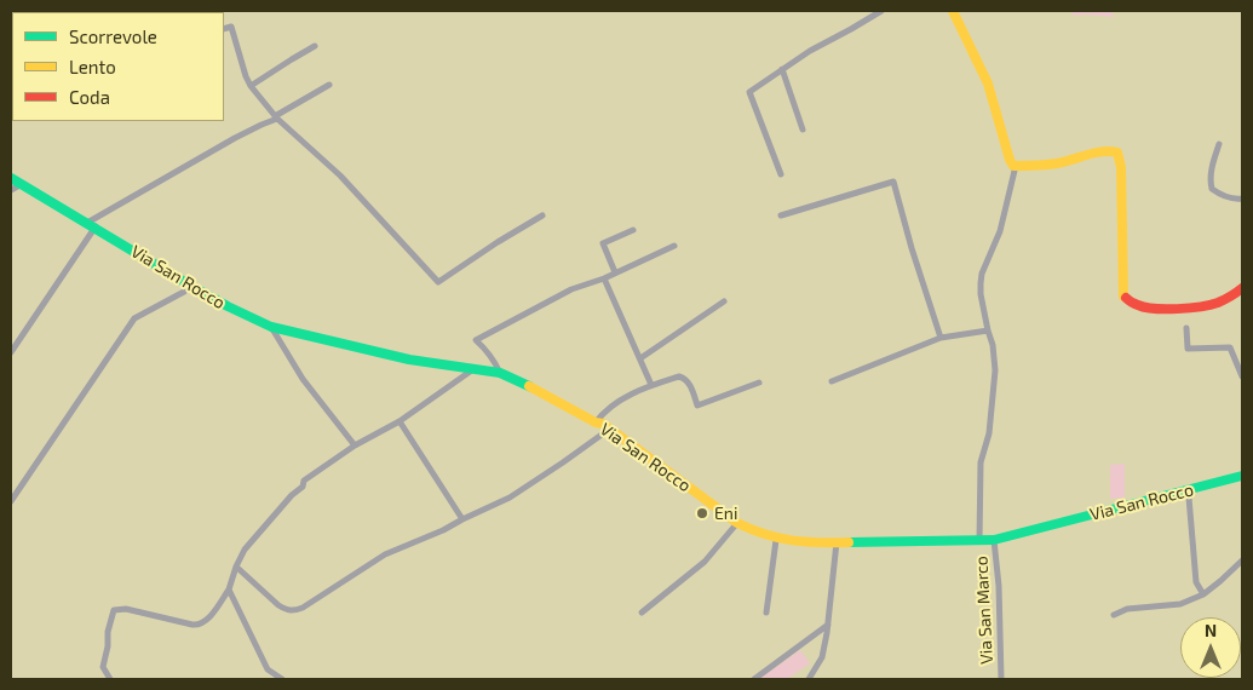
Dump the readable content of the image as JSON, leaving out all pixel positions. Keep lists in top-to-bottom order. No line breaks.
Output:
{"streets":{"street":["Via San Rocco","Via San Marco"]},"crossings":[["Via San Rocco","Via San Marco"]],"places":["Eni"],"legend":["Scorrevole","Lento","Coda"],"north":"top"}
